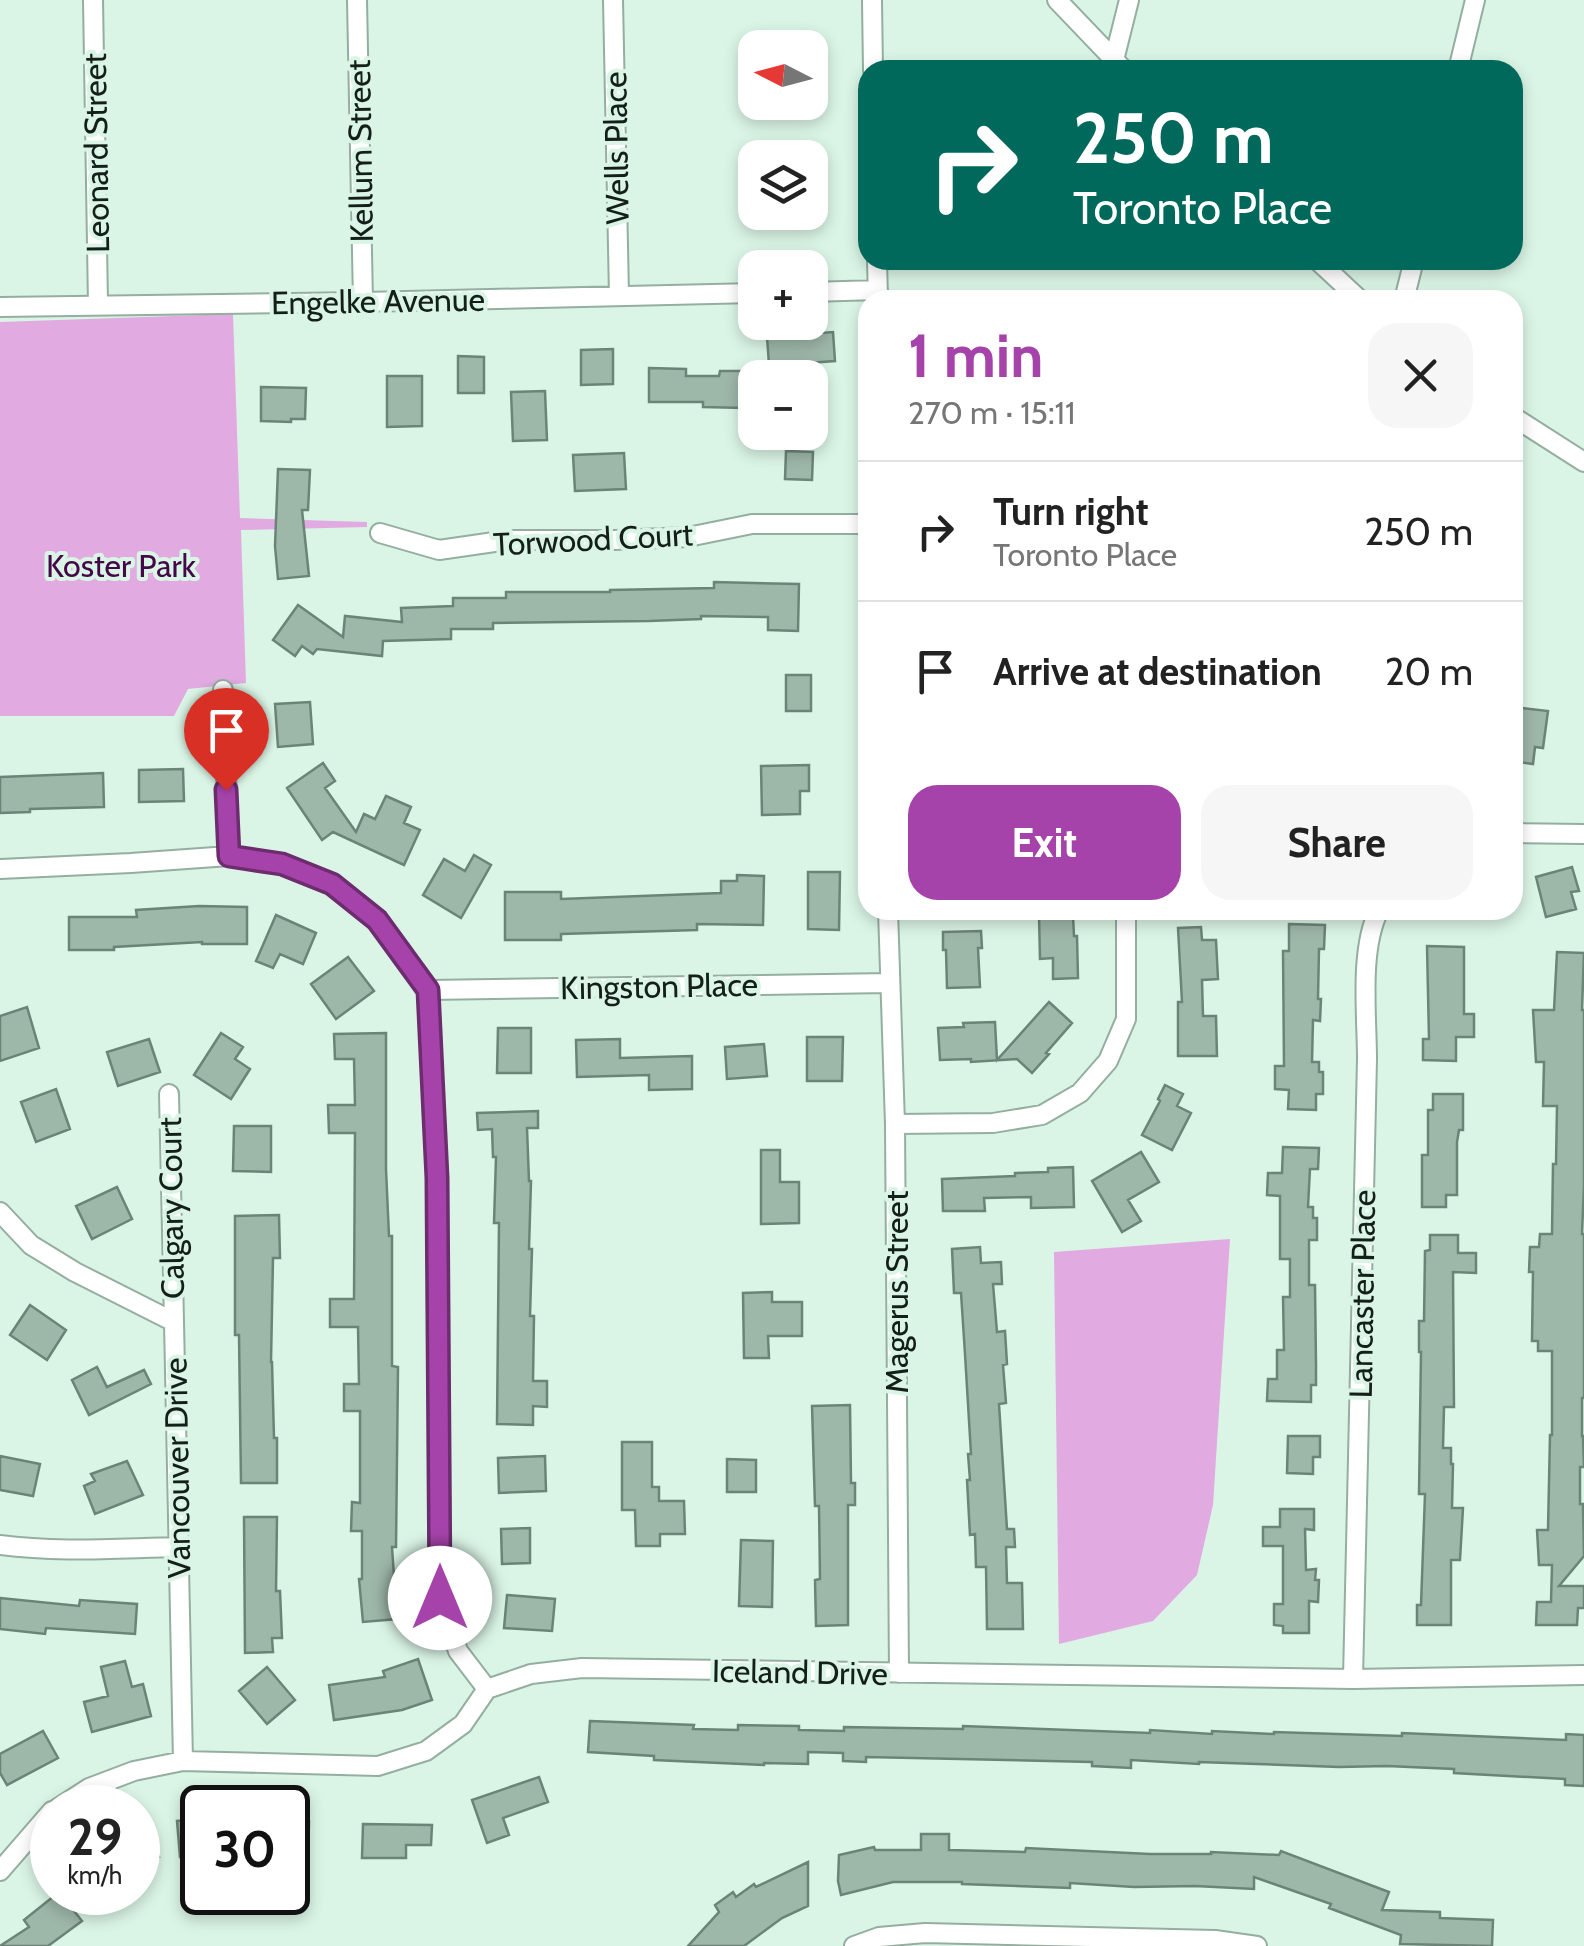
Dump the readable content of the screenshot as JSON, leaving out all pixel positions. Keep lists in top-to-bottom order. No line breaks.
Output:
{"streets":{"street":["Wells Place","Kellum Street","Leonard Street","Engelke Avenue","Torwood Court","Kingston Place","Calgary Court","Magerus Street","Lancaster Place","Vancouver Drive","Iceland Drive"]},"crossings":[["Wells Place","Engelke Avenue"],["Kellum Street","Engelke Avenue"],["Leonard Street","Engelke Avenue"],["Kingston Place","Magerus Street"],["Calgary Court","Vancouver Drive"],["Magerus Street","Iceland Drive"],["Lancaster Place","Iceland Drive"]],"parks":["Koster Park"],"north":"left","page":{"map_buttons":["+","−"],"turn":["250 m","Toronto Place"],"heading":["1 min","270 m · 15:11"],"list":[{"name":"Turn right","note":"Toronto Place","value":"250 m"},{"name":"Arrive at destination","value":"20 m"}],"buttons":["Exit","Share"],"speed":"29 km/h","limit":"30"}}
